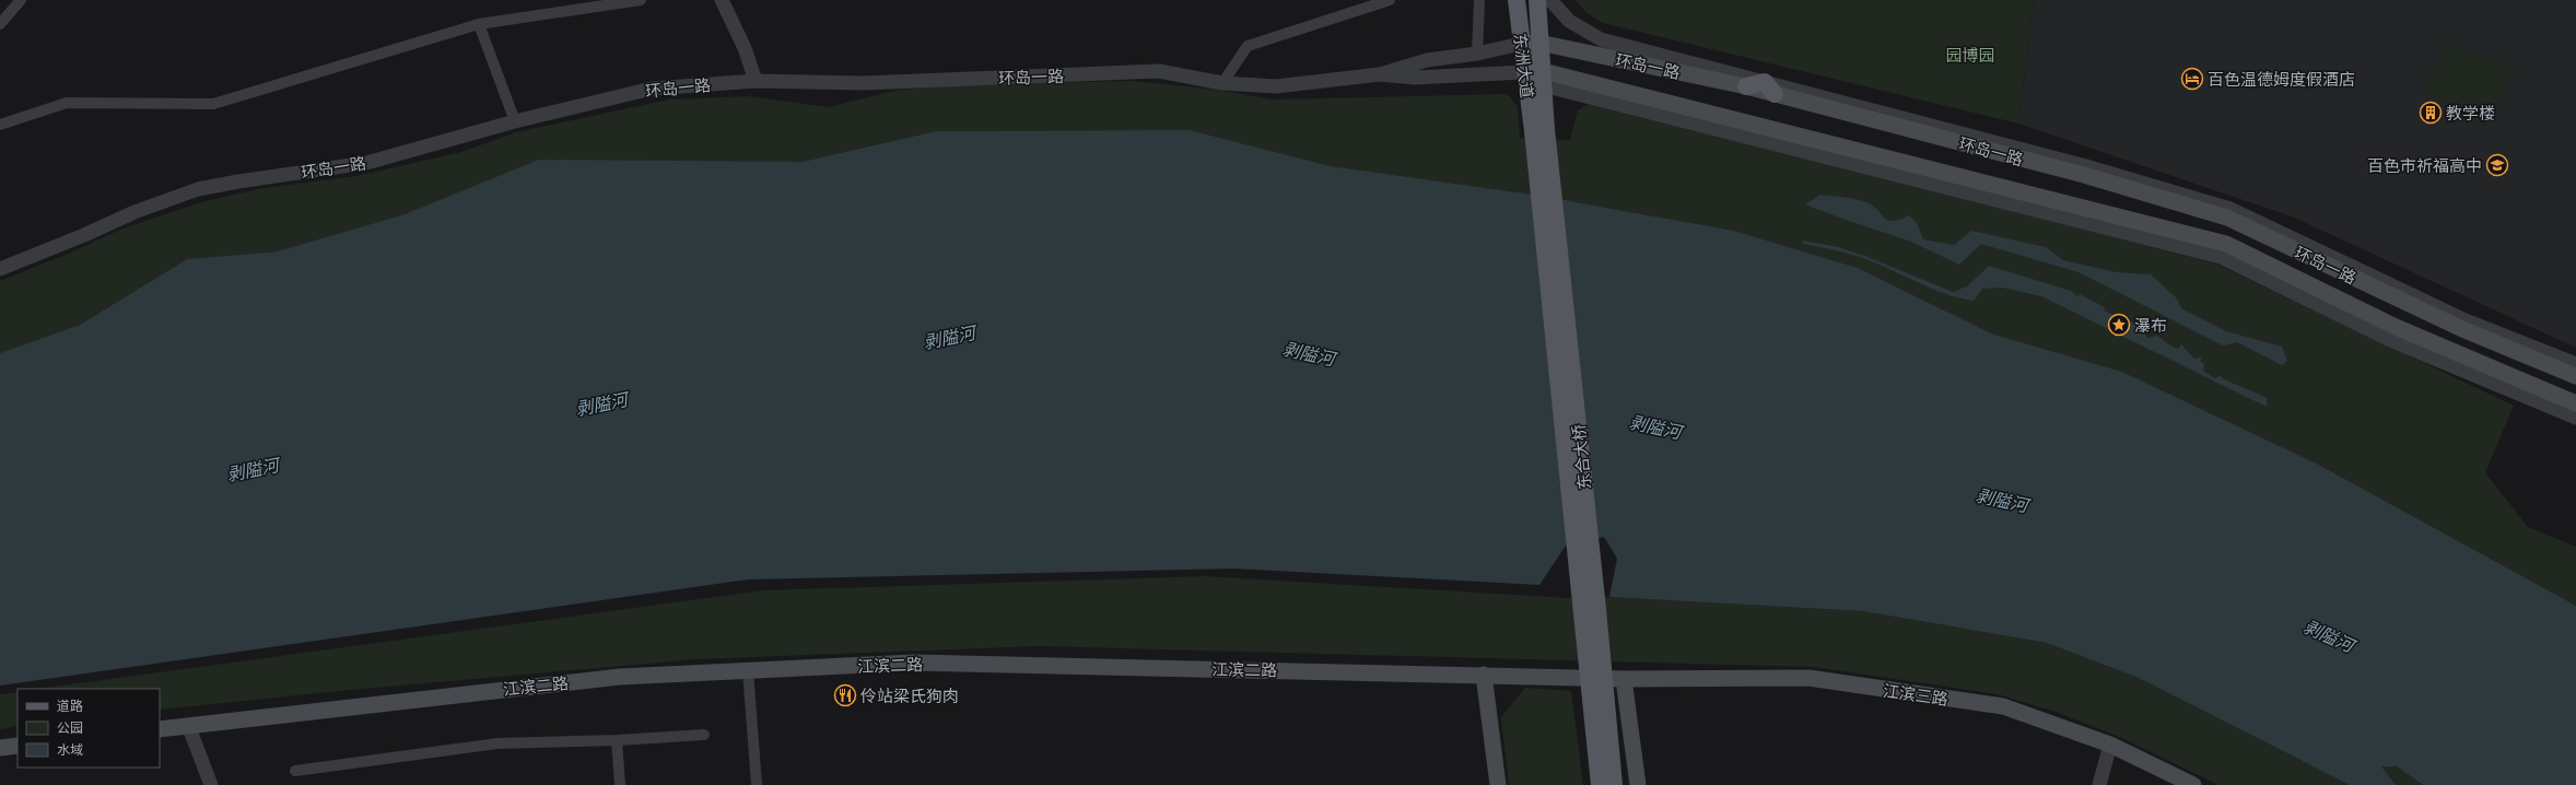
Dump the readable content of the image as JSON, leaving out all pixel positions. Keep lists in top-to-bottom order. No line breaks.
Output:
{"streets":{"main road":["东洲大道","环岛一路","东合大桥","江滨二路","江滨三路"]},"crossings":[["东洲大道","环岛一路"],["东洲大道","东合大桥"],["江滨二路","江滨三路"]],"water":["剥隘河"],"parks":["园博园"],"places":{"hotel":["百色温德姆度假酒店"],"building":["教学楼"],"school or university":["百色市祈福高中"],"place":["瀑布"],"restaurant":["伶站梁氏狗肉"]},"legend":["道路","公园","水域"]}
